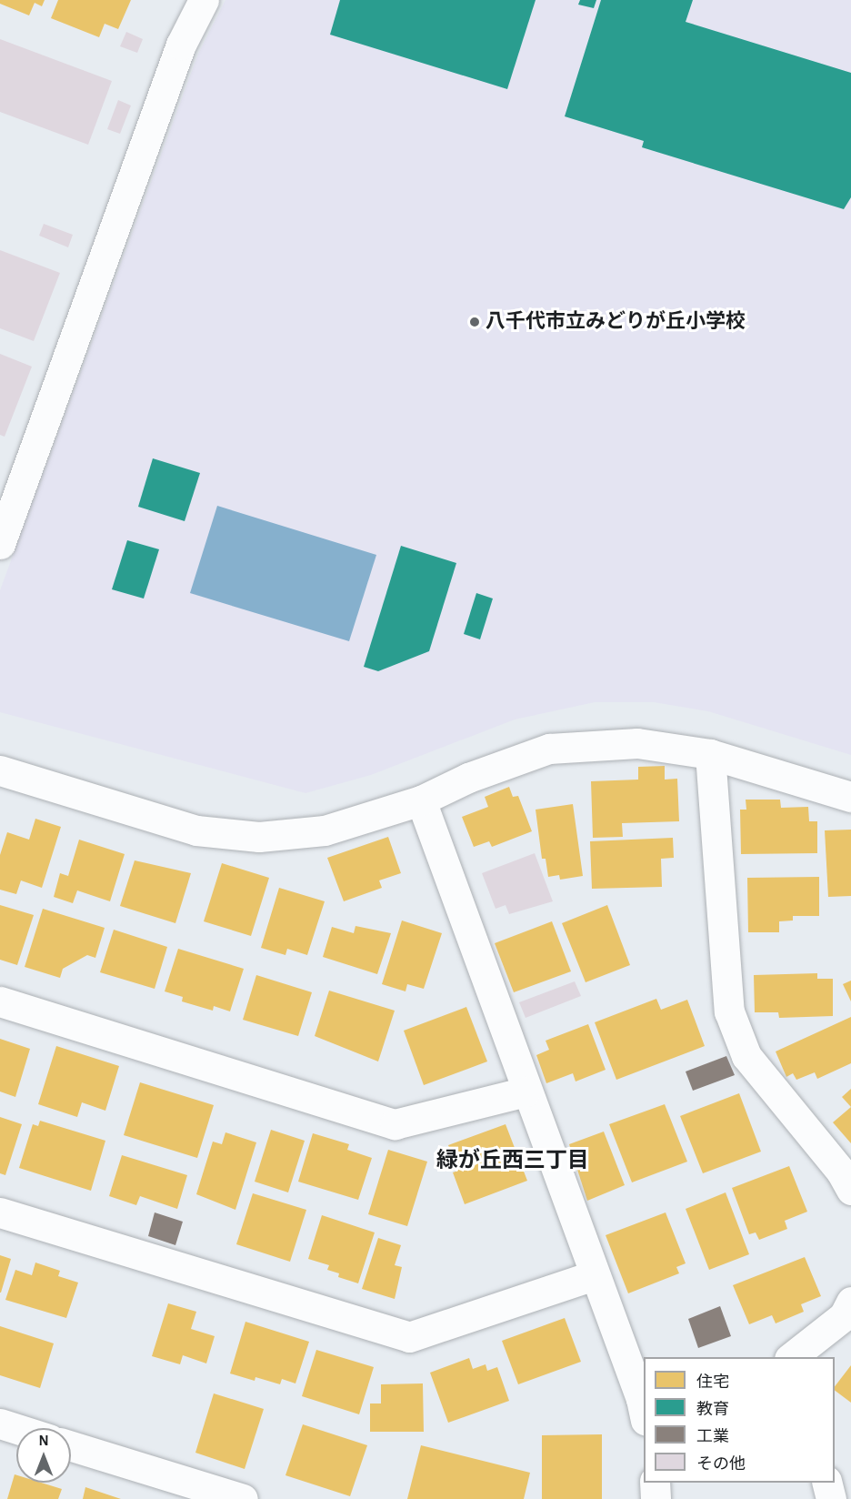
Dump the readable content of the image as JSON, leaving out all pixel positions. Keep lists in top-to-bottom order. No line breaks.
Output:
{"districts":["緑が丘西三丁目"],"places":["八千代市立みどりが丘小学校"],"legend":["住宅","教育","工業","その他"],"north":"top"}
